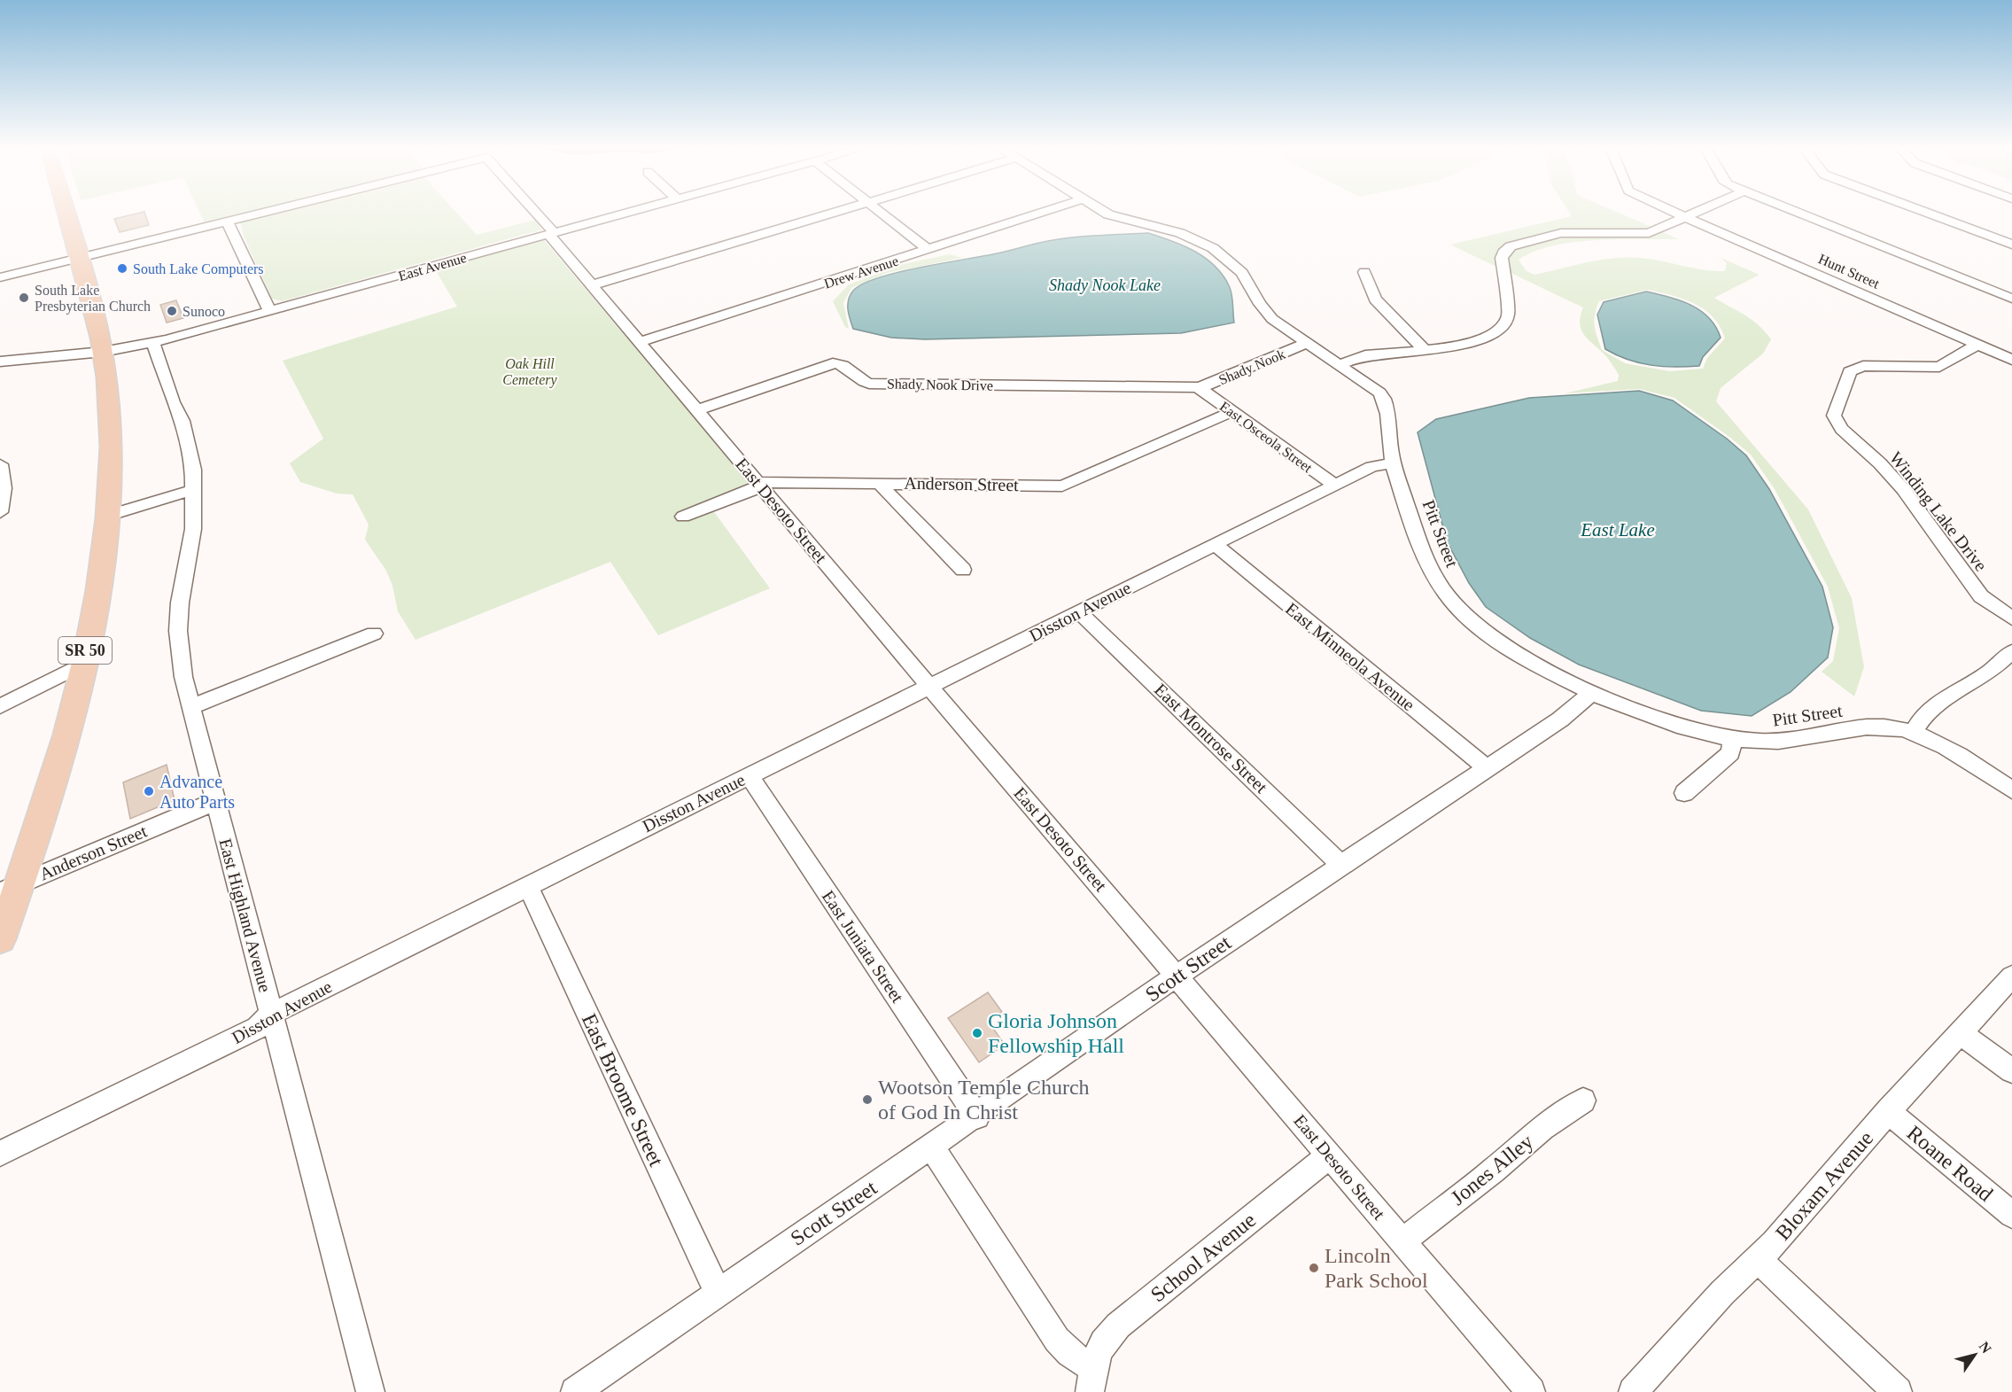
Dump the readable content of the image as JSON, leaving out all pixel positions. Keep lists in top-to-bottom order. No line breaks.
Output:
{"streets":{"highway":["SR 50"],"street":["East Avenue","Hunt Street","Drew Avenue","Shady Nook","Shady Nook Drive","East Osceola Street","Anderson Street","East Desoto Street","Winding Lake Drive","Pitt Street","Disston Avenue","East Minneola Avenue","East Montrose Street","East Highland Avenue","East Juniata Street","Scott Street","East Broome Street","Roane Road","Jones Alley","Bloxam Avenue","School Avenue"]},"crossings":[["East Avenue","East Desoto Street"],["East Avenue","SR 50"],["East Avenue","East Highland Avenue"],["Hunt Street","Winding Lake Drive"],["Drew Avenue","East Desoto Street"],["Shady Nook","Shady Nook Drive"],["Shady Nook","East Osceola Street"],["Shady Nook","Pitt Street"],["Shady Nook Drive","East Osceola Street"],["Shady Nook Drive","East Desoto Street"],["East Osceola Street","Anderson Street"],["East Osceola Street","Disston Avenue"],["Anderson Street","East Desoto Street"],["Anderson Street","SR 50"],["Anderson Street","East Highland Avenue"],["East Desoto Street","Disston Avenue"],["East Desoto Street","Scott Street"],["East Desoto Street","Jones Alley"],["East Desoto Street","School Avenue"],["Pitt Street","Disston Avenue"],["Pitt Street","Scott Street"],["Disston Avenue","East Minneola Avenue"],["Disston Avenue","East Montrose Street"],["Disston Avenue","East Highland Avenue"],["Disston Avenue","East Juniata Street"],["Disston Avenue","East Broome Street"],["East Minneola Avenue","Scott Street"],["East Montrose Street","Scott Street"],["East Juniata Street","Scott Street"],["Scott Street","East Broome Street"],["Roane Road","Bloxam Avenue"]],"water":["Shady Nook Lake","East Lake"],"parks":["Oak Hill Cemetery"],"places":["South Lake Computers","South Lake Presbyterian Church","Sunoco","Advance Auto Parts","Gloria Johnson Fellowship Hall","Wootson Temple Church of God In Christ","Lincoln Park School"],"north":"top right"}
